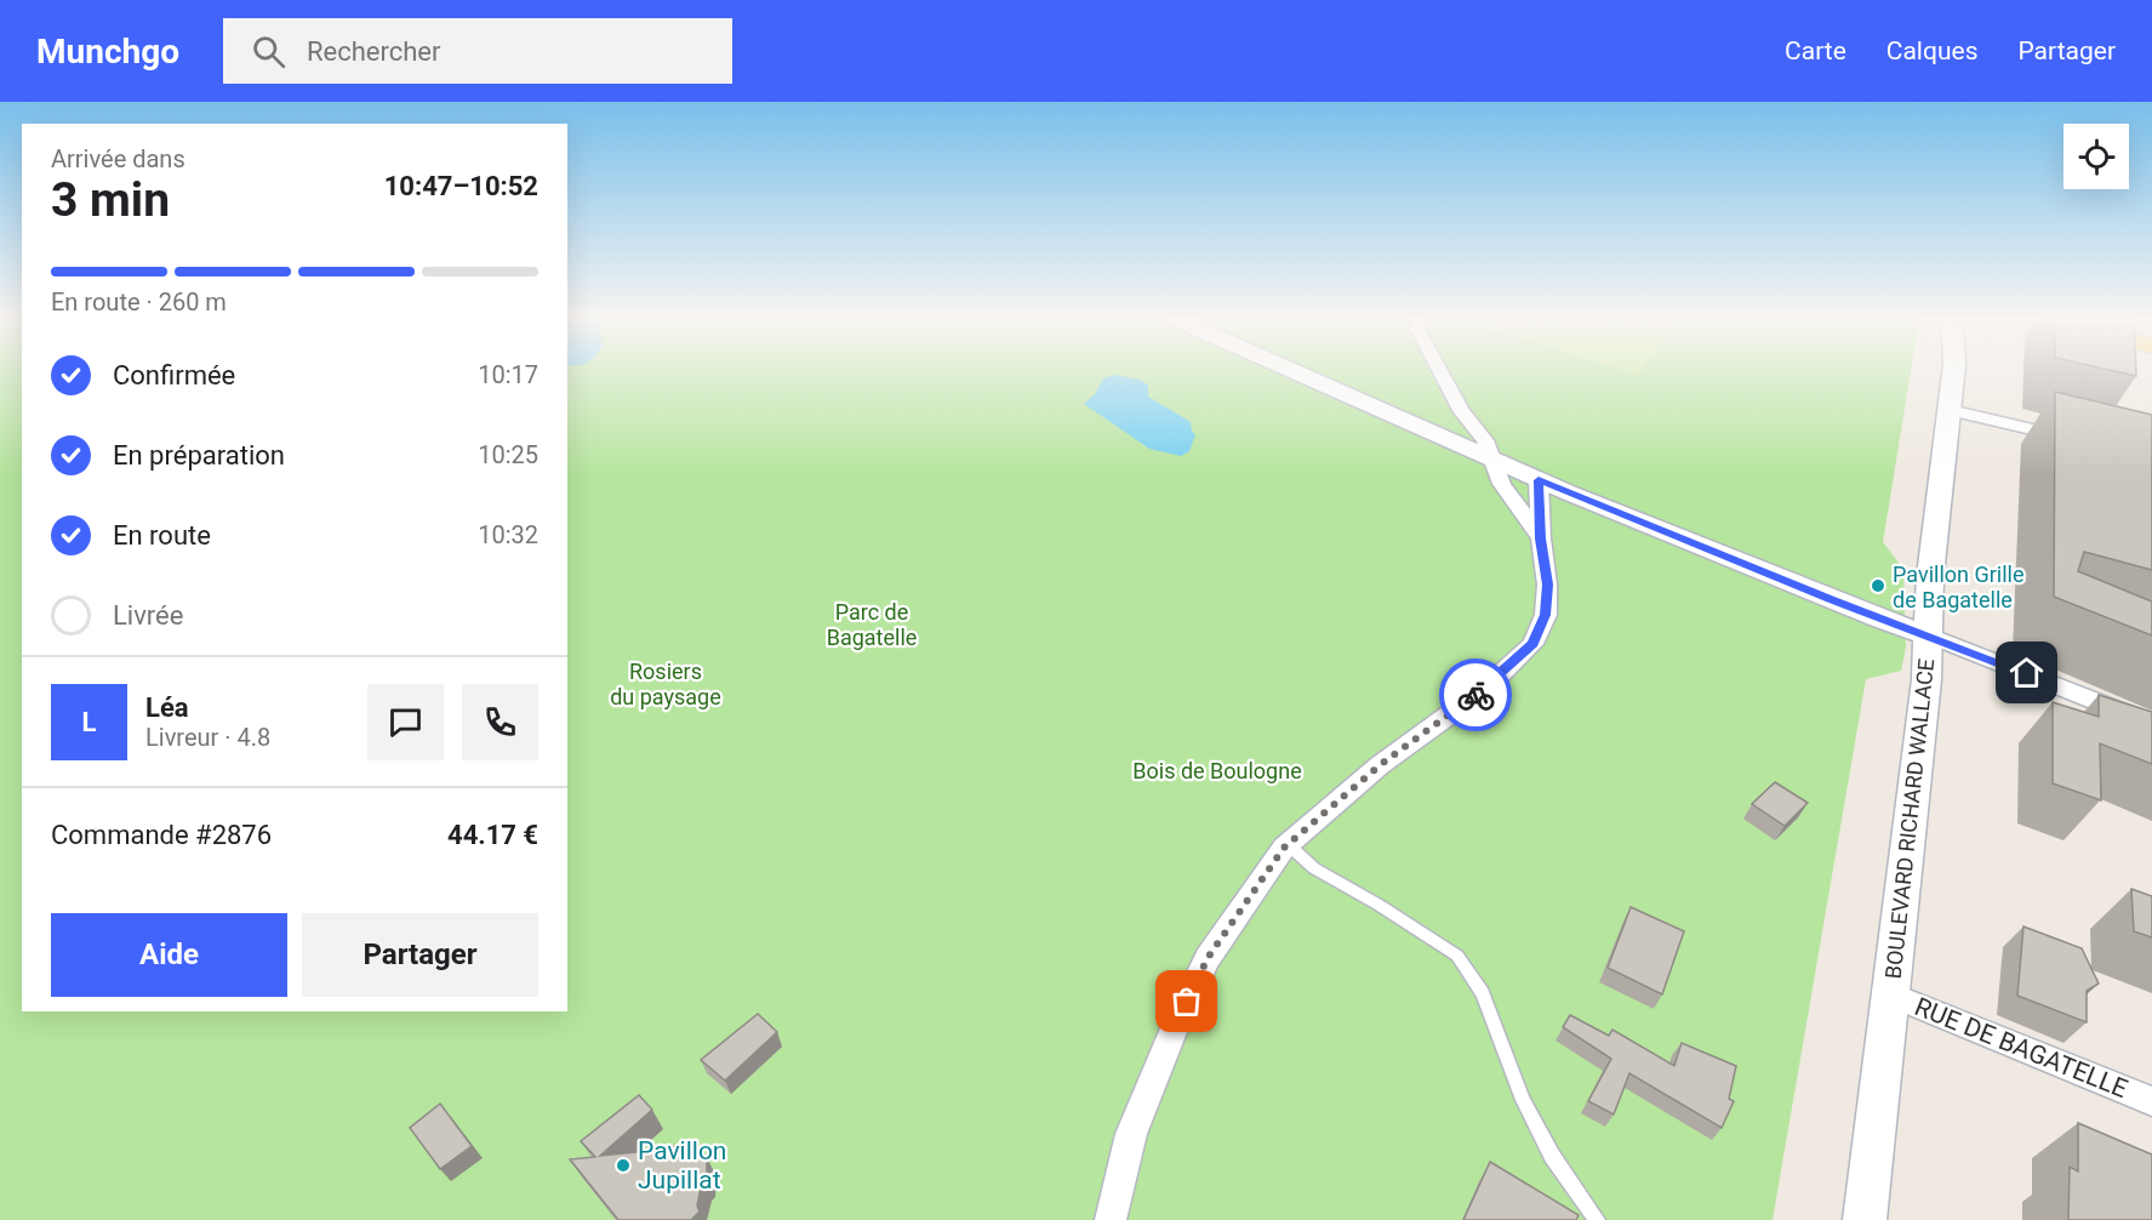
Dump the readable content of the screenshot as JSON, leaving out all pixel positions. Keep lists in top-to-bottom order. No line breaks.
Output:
{"streets":{"main road":["BOULEVARD RICHARD WALLACE"],"street":["RUE DE BAGATELLE"]},"crossings":[["BOULEVARD RICHARD WALLACE","RUE DE BAGATELLE"]],"parks":["Parc de Bagatelle","Rosiers du paysage","Bois de Boulogne"],"places":["Pavillon Grille de Bagatelle","Pavillon Jupillat"],"page":{"header":"Munchgo","search":"Rechercher","nav":["Carte","Calques","Partager"],"heading":["3 min","Arrivée dans","10:47–10:52"],"panel":["Léa","Livreur · 4.8","Commande #2876","44.17 €"],"bar":"En route · 260 m","list":[["Confirmée","10:17"],["En préparation","10:25"],["En route","10:32"],"Livrée"],"round":"L","buttons":["Aide","Partager"]}}
